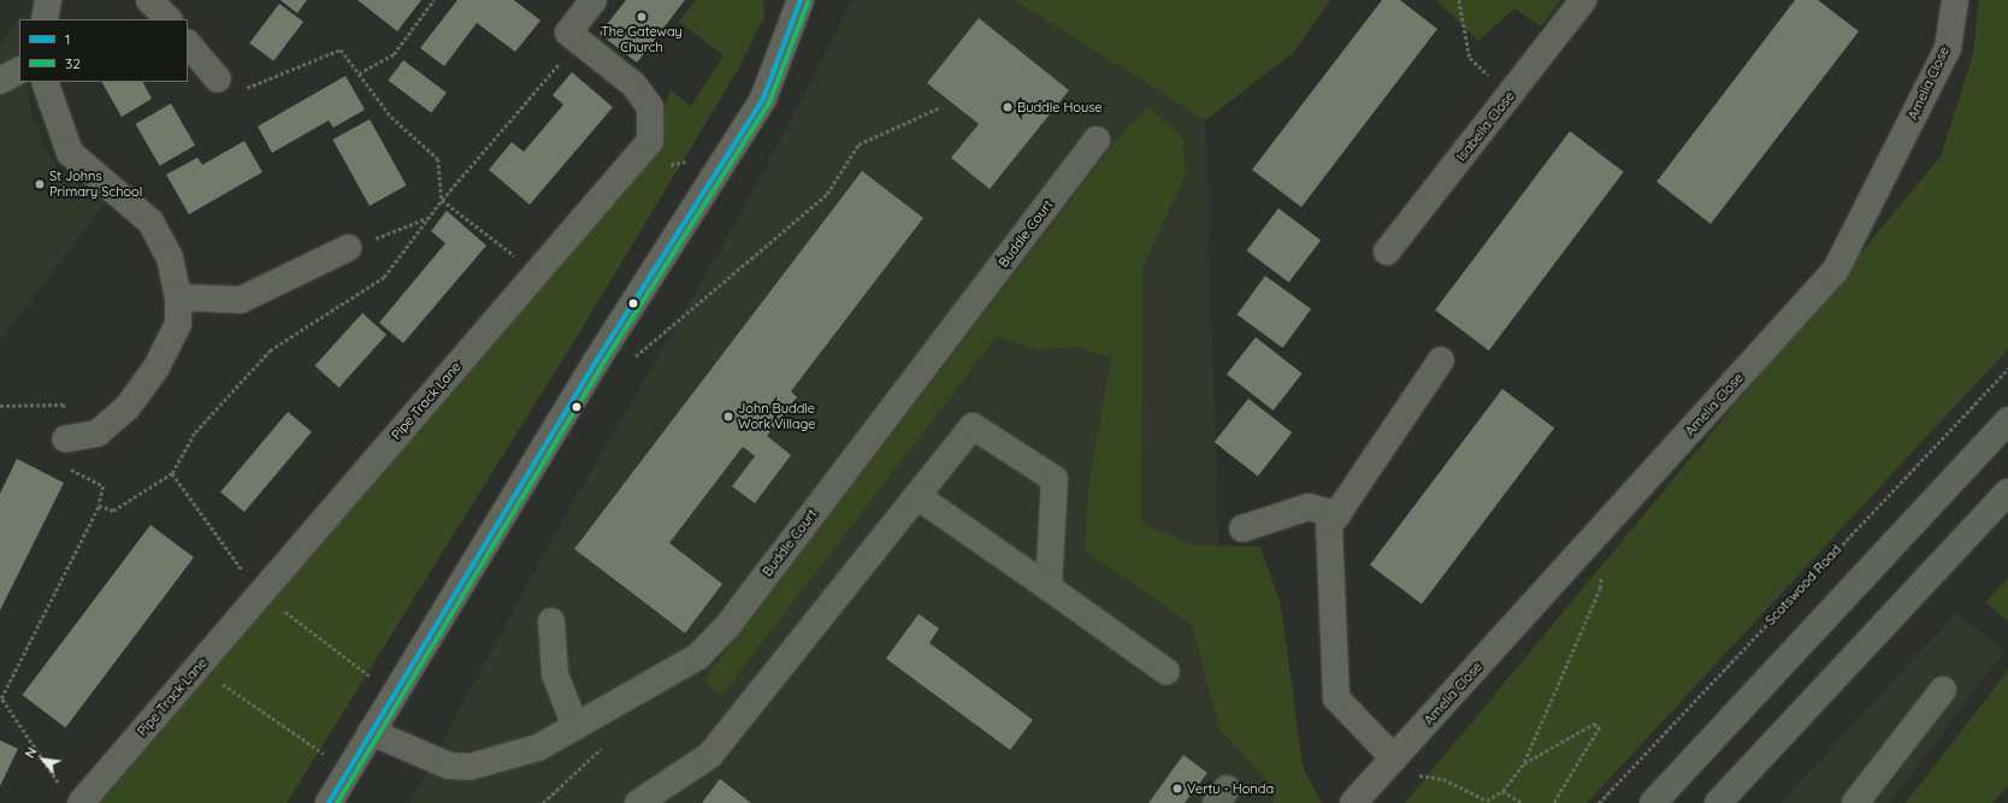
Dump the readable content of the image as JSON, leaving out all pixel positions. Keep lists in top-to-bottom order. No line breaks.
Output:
{"streets":{"street":["Amelia Close","Isabella Close","Buddle Court","Pipe Track Lane"],"path":["Scotswood Road"]},"places":["The Gateway Church","Buddle House","St Johns Primary School","John Buddle Work Village","Vertu - Honda"],"lines":["transit line 1","transit line 32"],"legend":["1","32"],"north":"top left"}
